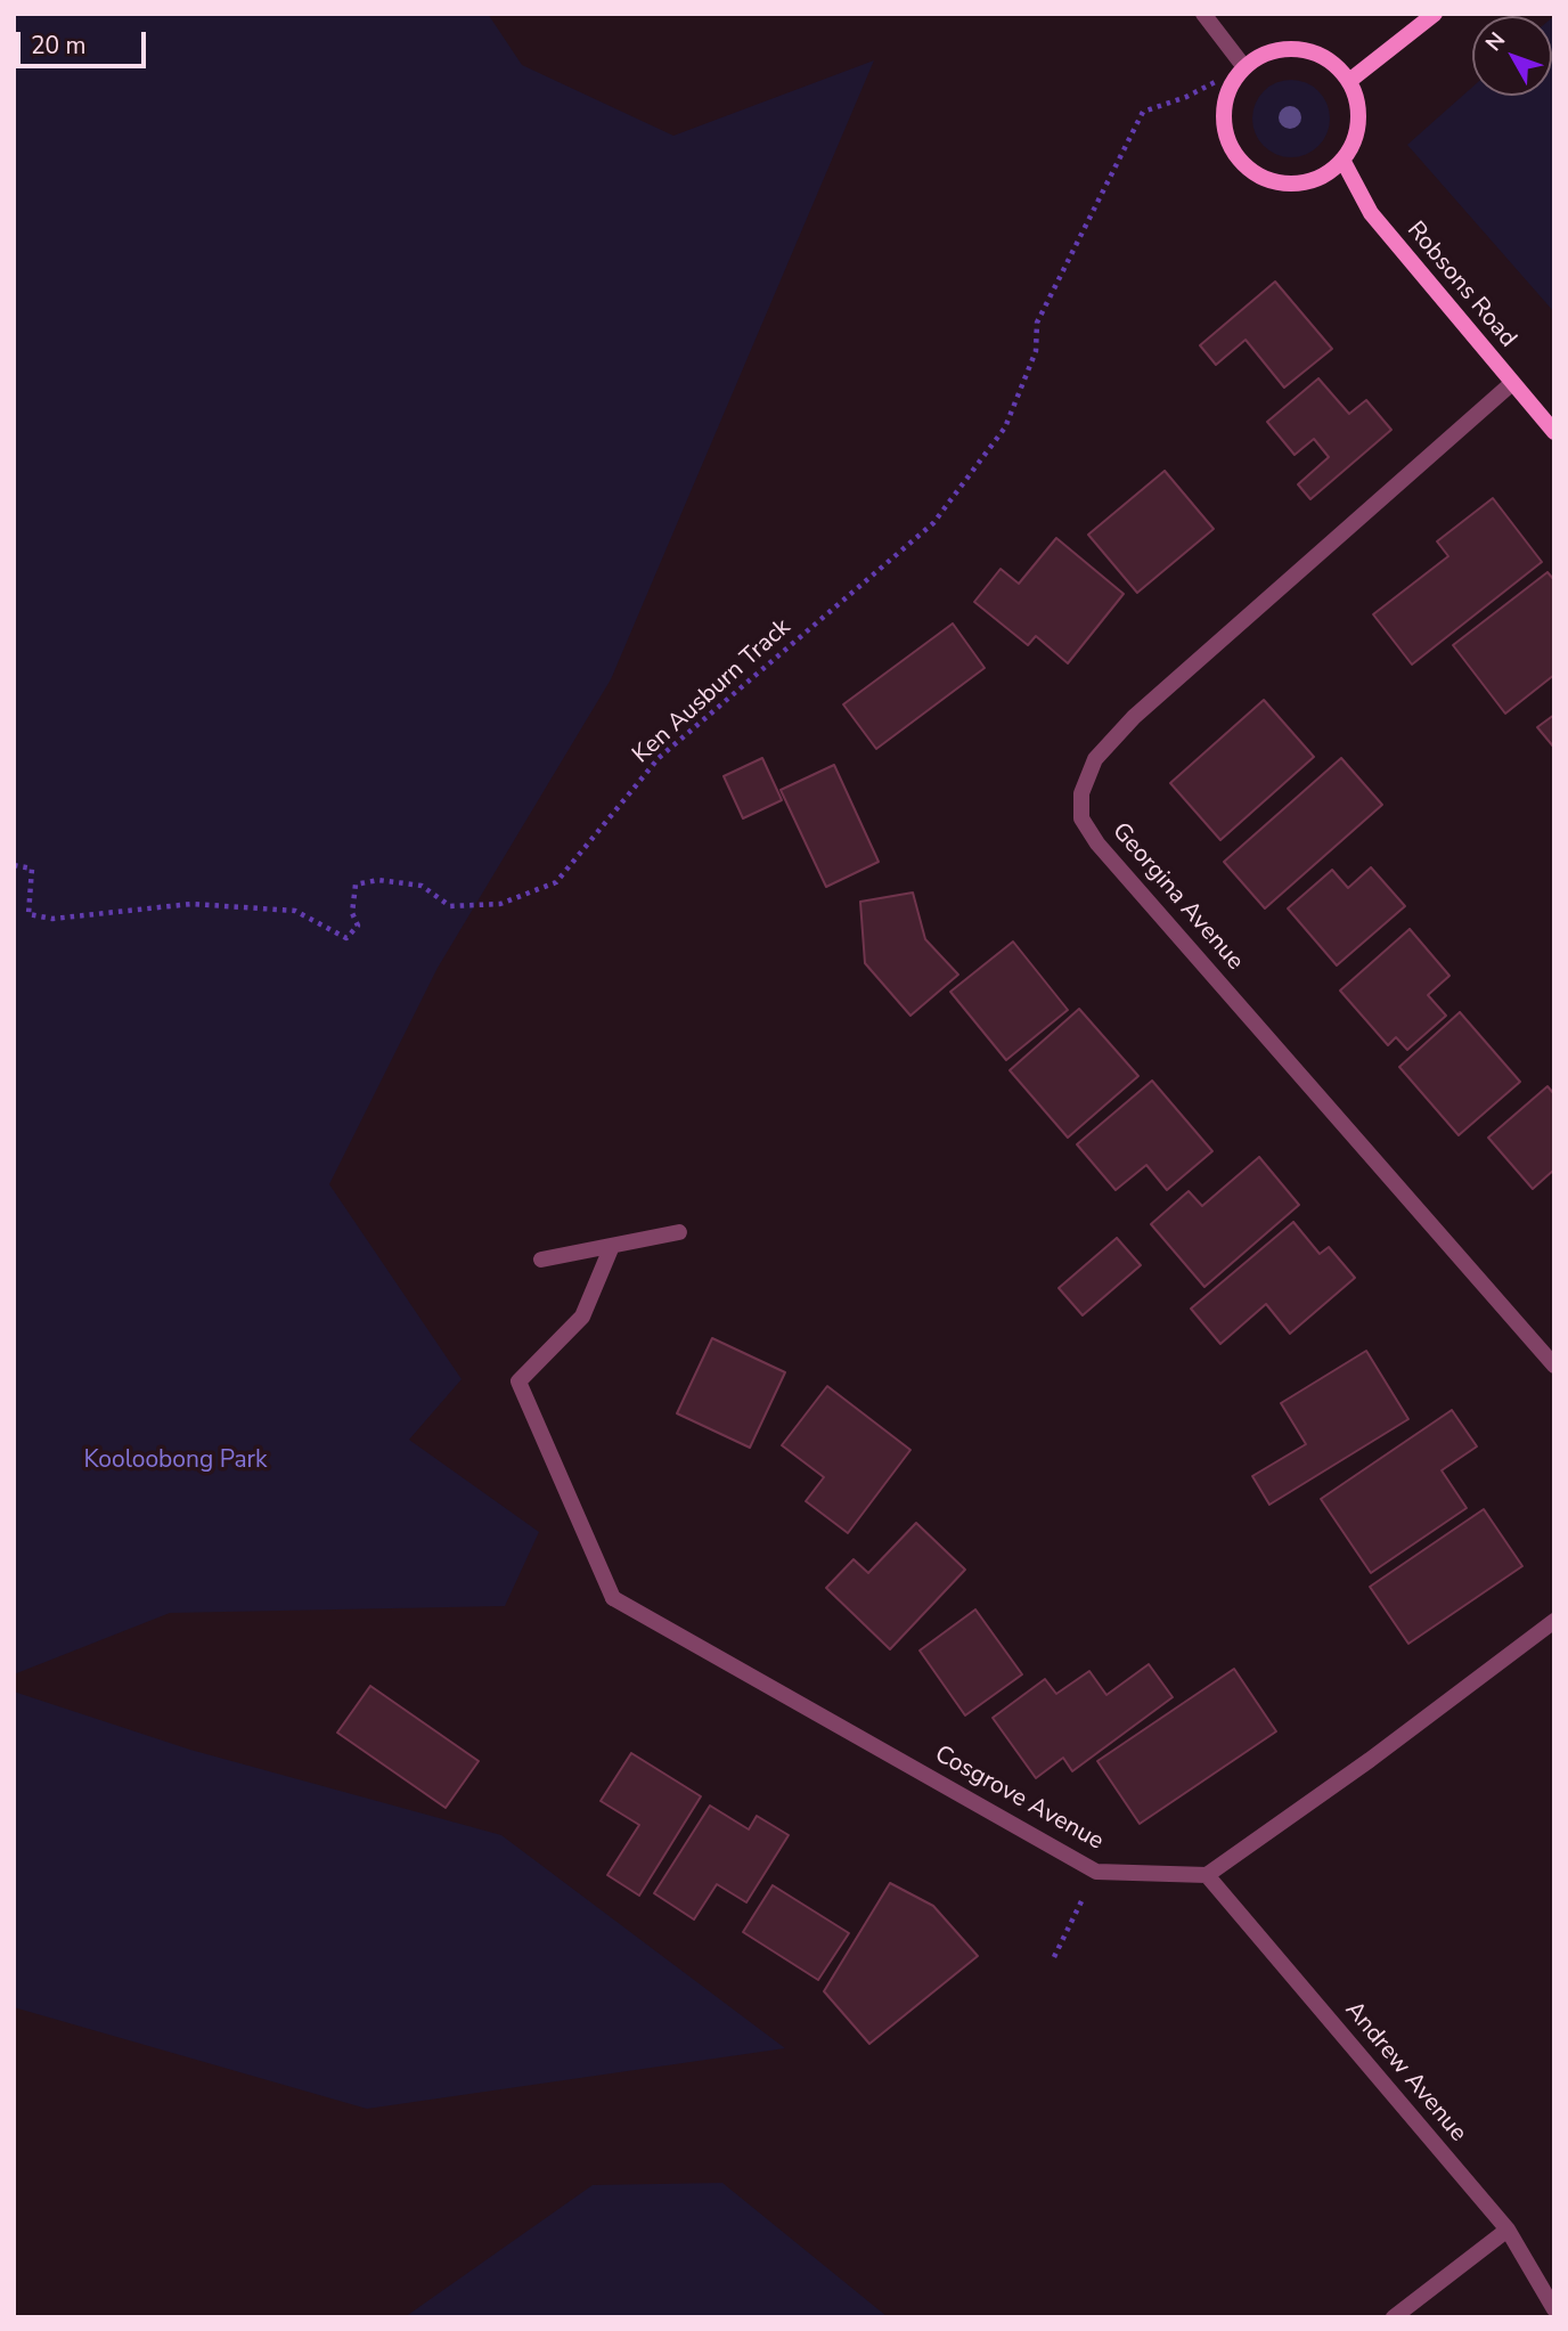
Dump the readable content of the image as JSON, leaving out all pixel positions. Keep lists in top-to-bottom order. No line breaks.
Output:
{"streets":{"main road":["Robsons Road"],"street":["Georgina Avenue","Cosgrove Avenue","Andrew Avenue"],"path":["Ken Ausburn Track"]},"crossings":[["Robsons Road","Ken Ausburn Track"],["Robsons Road","Georgina Avenue"],["Cosgrove Avenue","Andrew Avenue"]],"parks":["Kooloobong Park"],"scale_bar":"20 m","north":"top left"}
